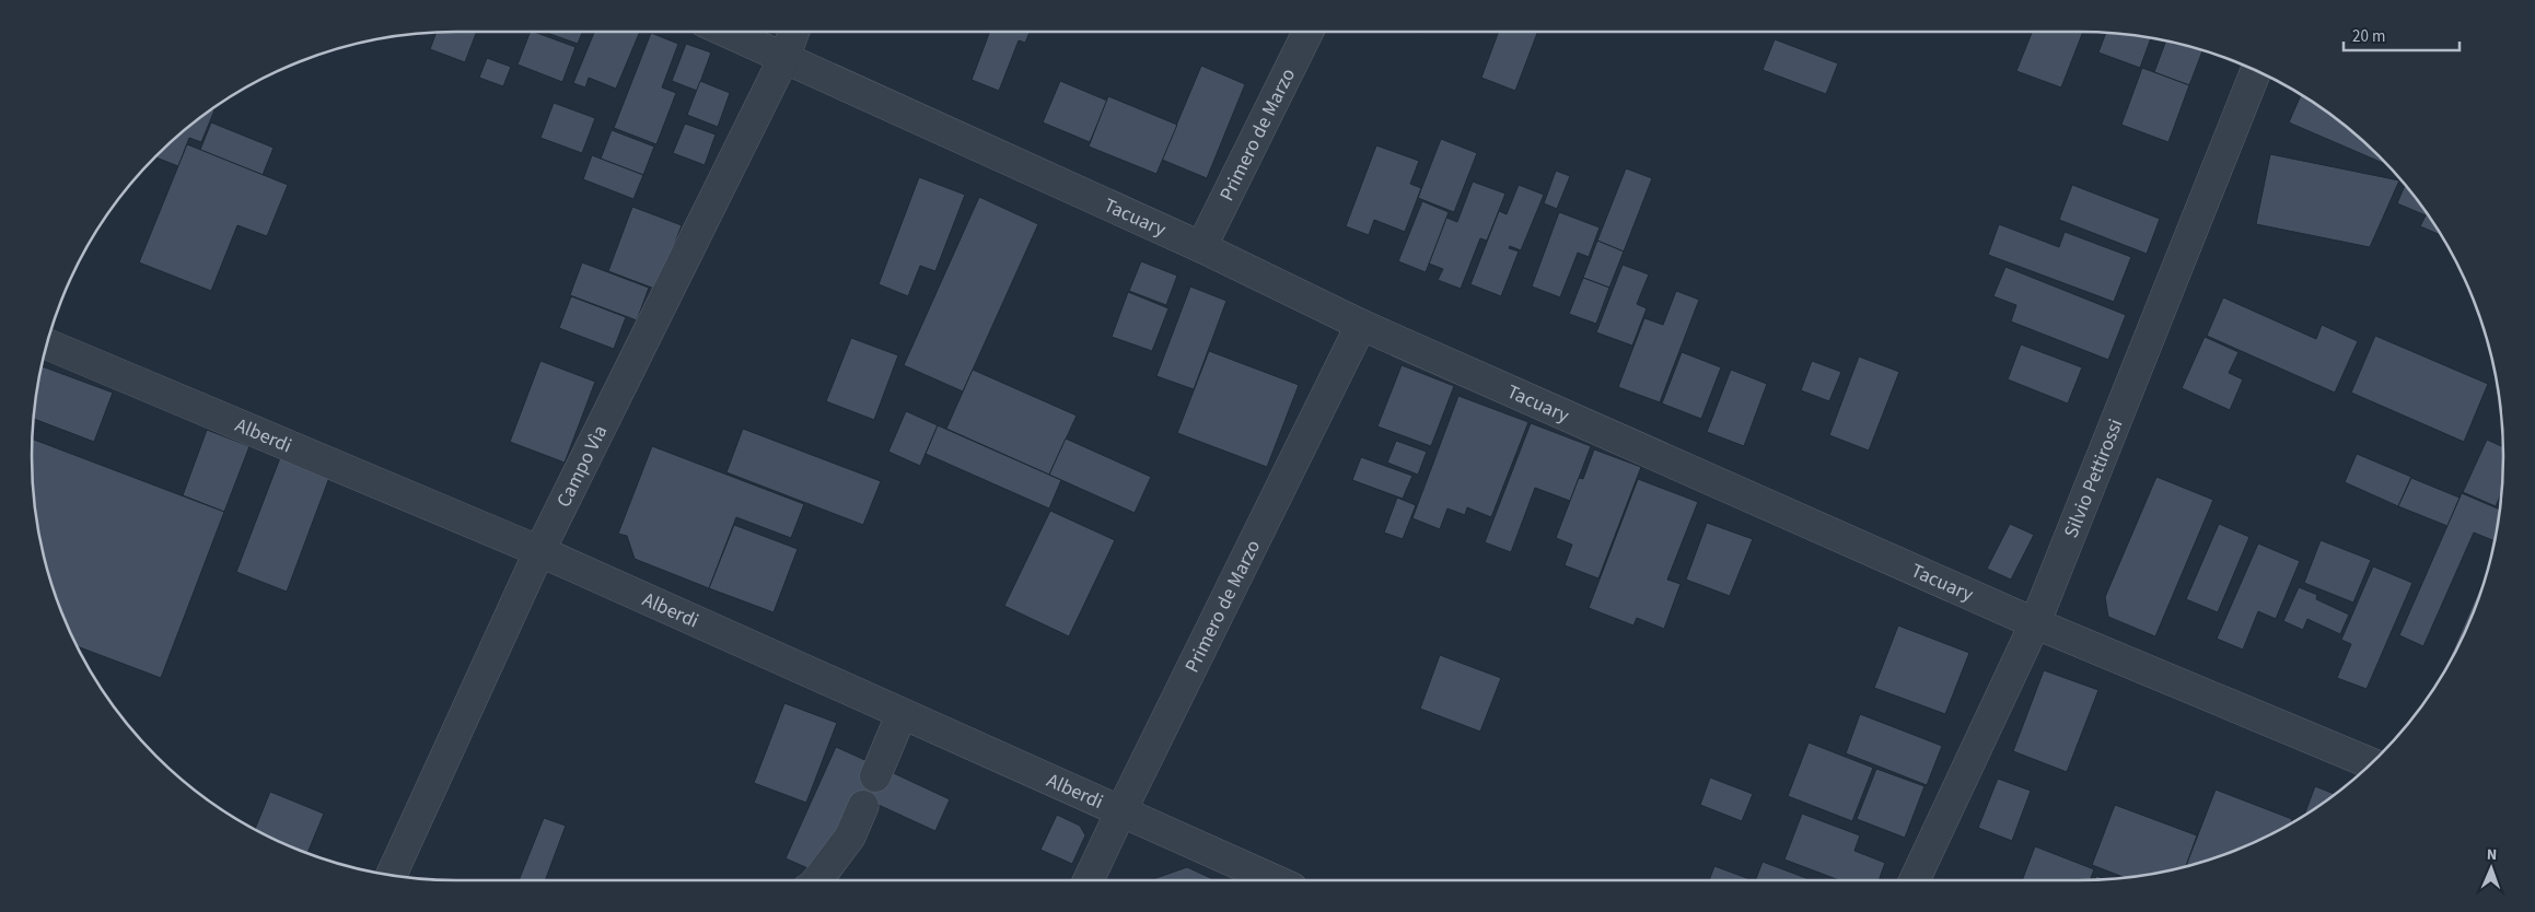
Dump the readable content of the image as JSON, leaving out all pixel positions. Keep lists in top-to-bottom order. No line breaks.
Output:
{"streets":{"street":["Primero de Marzo","Tacuary","Alberdi","Campo Vìa","Silvio Pettirossi"]},"crossings":[["Primero de Marzo","Tacuary"],["Primero de Marzo","Alberdi"],["Tacuary","Campo Vìa"],["Tacuary","Silvio Pettirossi"],["Alberdi","Campo Vìa"]],"scale_bar":"20 m","north":"top"}
